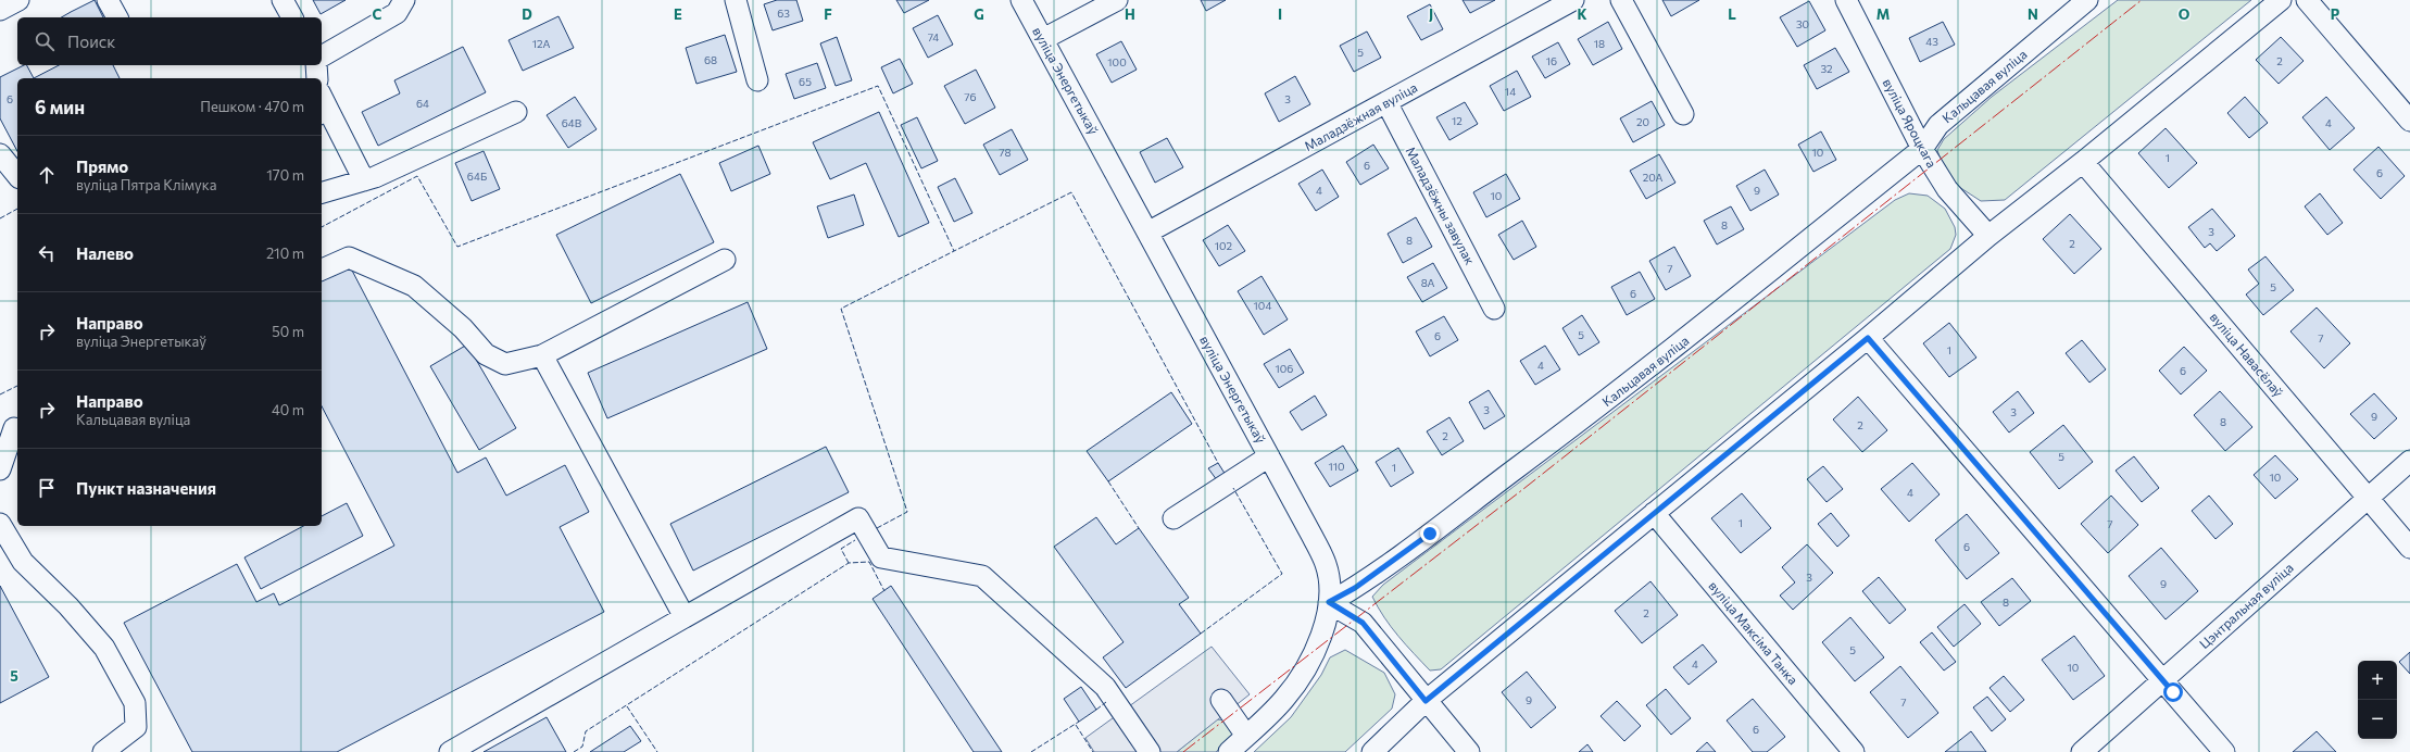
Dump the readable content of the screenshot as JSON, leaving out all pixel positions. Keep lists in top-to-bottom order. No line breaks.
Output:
{"streets":{"street":["вуліца Энергетыкаў","Кальцавая вуліца","Маладзёжная вуліца","вуліца Яроцкага","Маладзёжны завулак","вуліца Навасёлаў","Цэнтральная вуліца","вуліца Максіма Танка"]},"crossings":[["вуліца Энергетыкаў","Кальцавая вуліца"],["вуліца Энергетыкаў","Маладзёжная вуліца"],["Кальцавая вуліца","вуліца Яроцкага"],["Маладзёжная вуліца","Маладзёжны завулак"],["вуліца Навасёлаў","Цэнтральная вуліца"]],"house_numbers":["63","30","74","43","12А","18","5","68","16","2","100","32","65","14","76","6","3","64","12","20","64В","4","78","10","1","6","6","64Б","20А","4","9","10","8","3","8","2","102","7","8А","5","6","104","5","6","7","1","4","106","6","3","3","9","8","2","2","5","110","1","10","4","1","7","6","3","9","8","2","5","4","10","9","7","6"],"page":{"search":"Поиск","heading":["6 мин","Пешком · 470 m"],"list":[["Прямо","вуліца Пятра Клімука","170 m"],["Налево","210 m"],["Направо","вуліца Энергетыкаў","50 m"],["Направо","Кальцавая вуліца","40 m"],"Пункт назначения"],"map_buttons":["+","−"]},"grid":{"columns":["C","D","E","F","G","H","I","J","K","L","M","N","O","P"],"rows":["5"]}}
